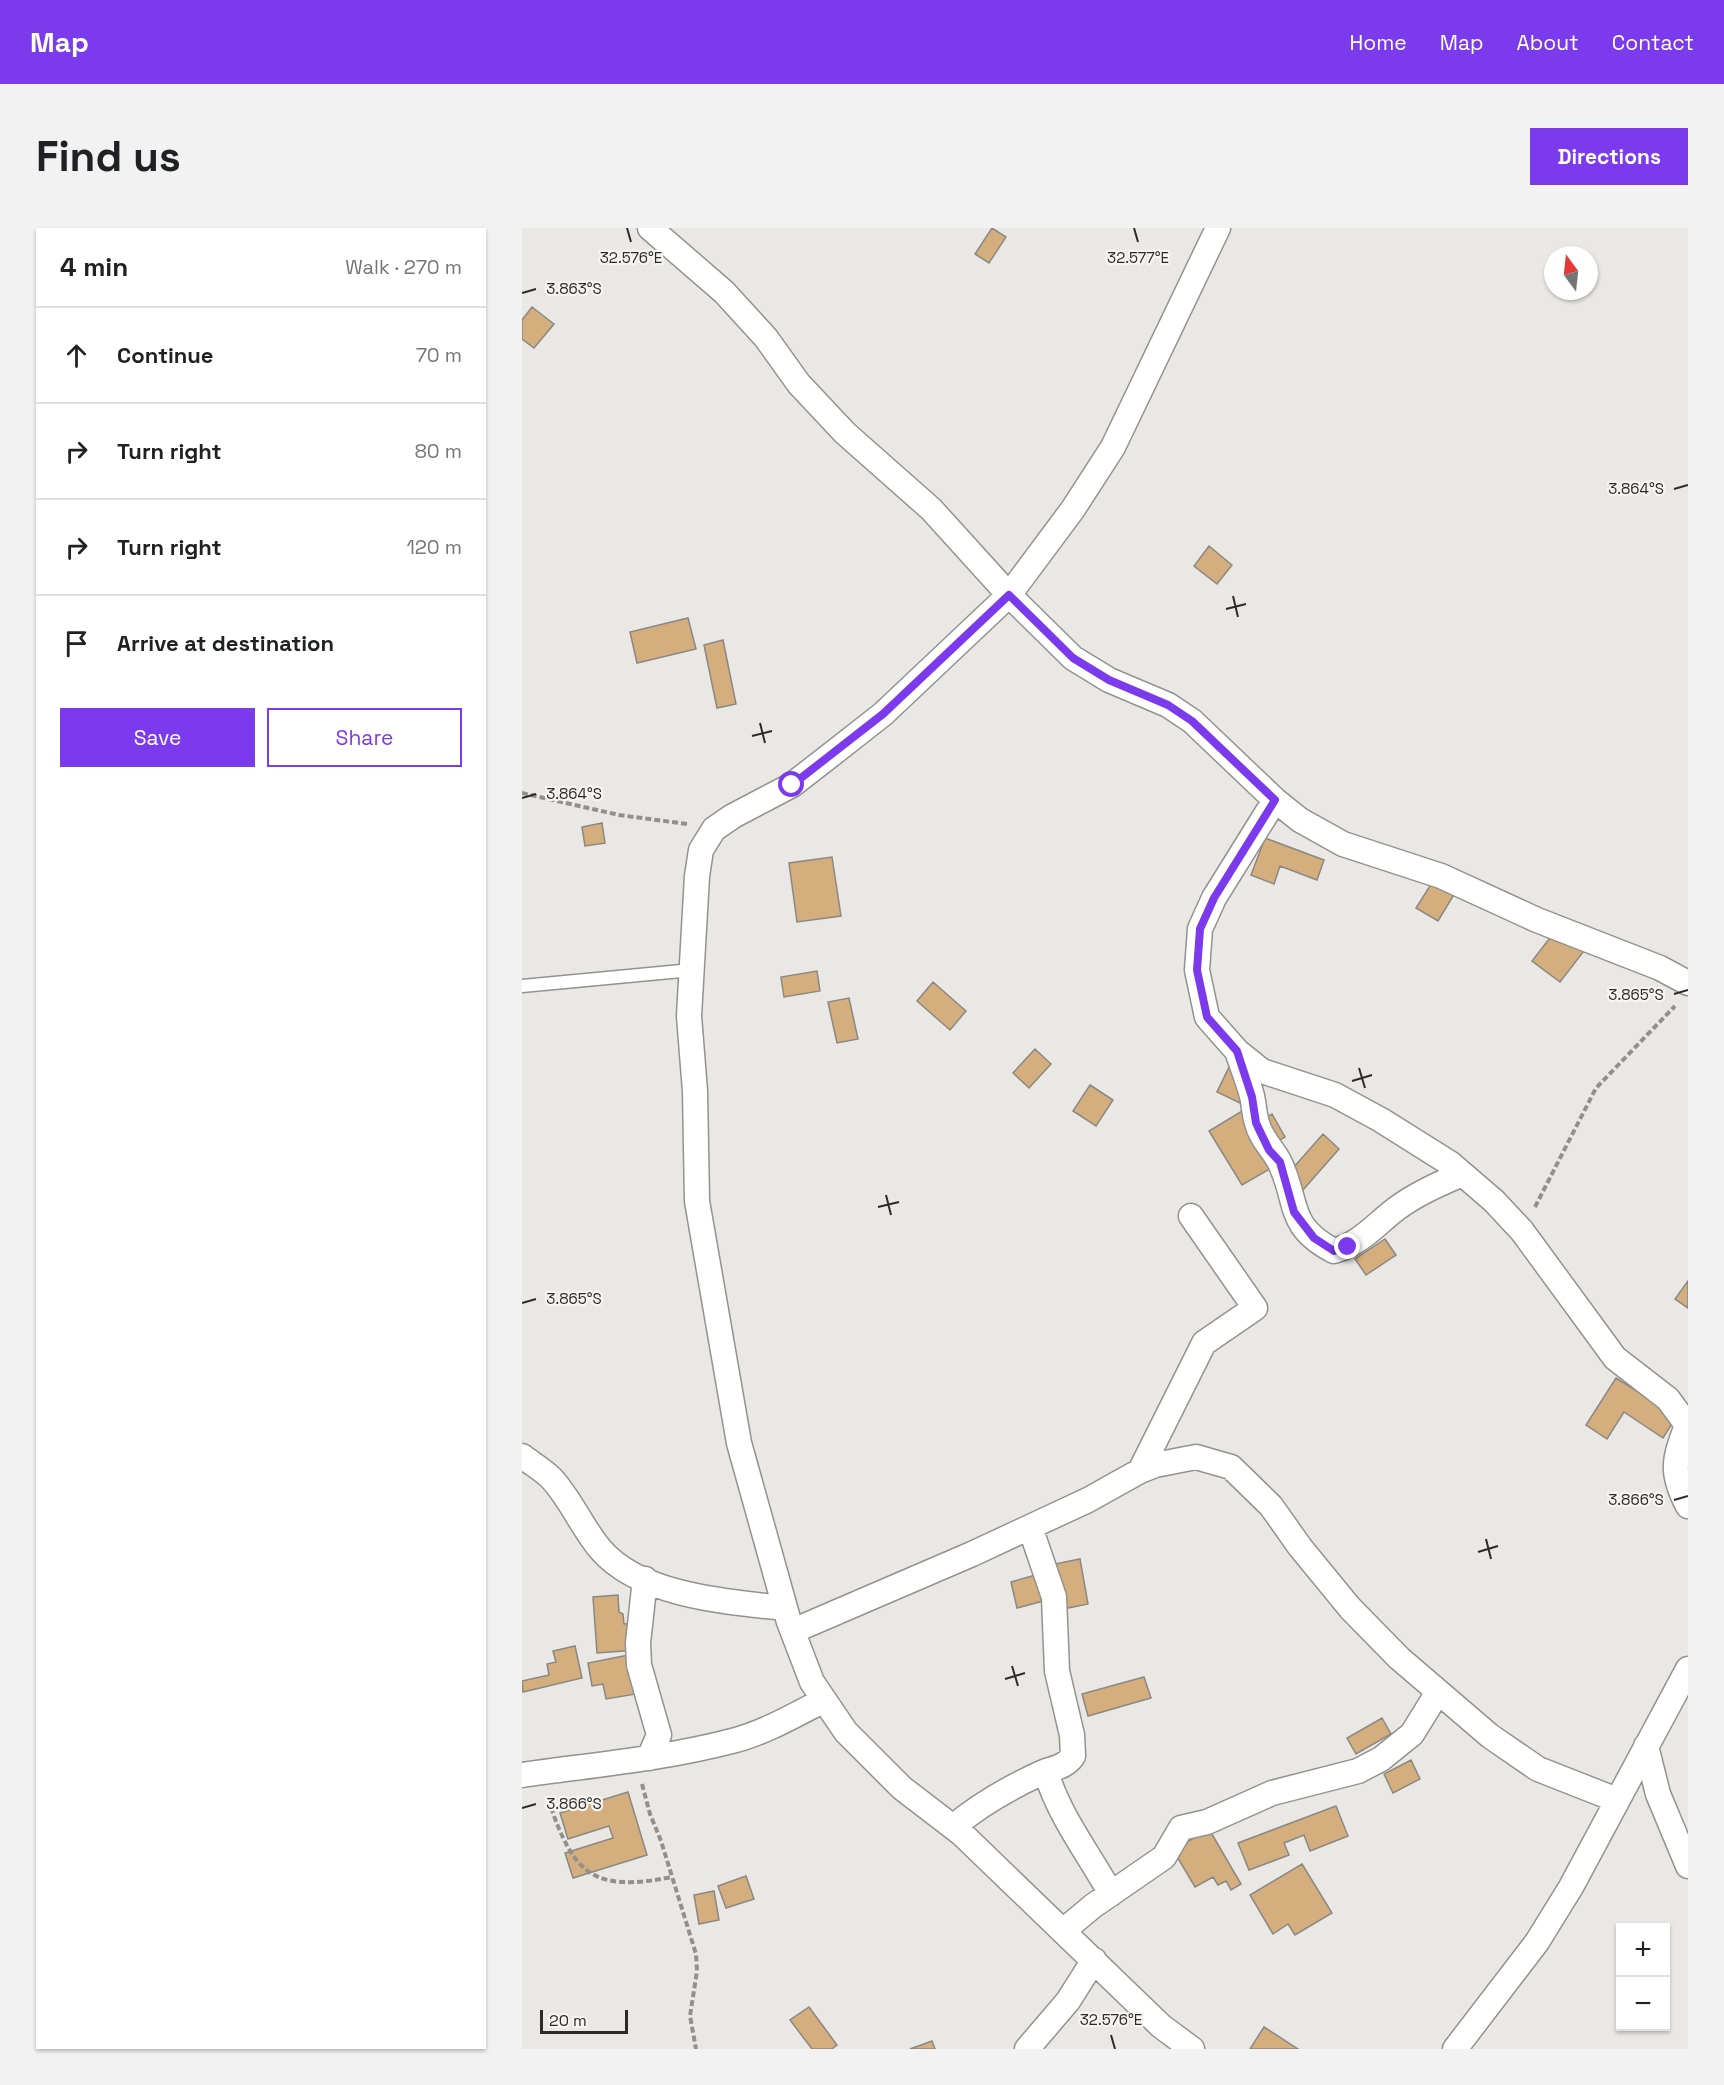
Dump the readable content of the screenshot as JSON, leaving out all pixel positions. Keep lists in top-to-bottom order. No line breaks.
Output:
{"scale_bar":"20 m","north":"top","page":{"header":"Map","nav":["Home","Map","About","Contact"],"buttons":["Directions",["Save","Share"]],"title":"Find us","heading":["4 min","Walk · 270 m"],"list":[["Continue","70 m"],["Turn right","80 m"],["Turn right","120 m"],"Arrive at destination"],"map_buttons":["+","−"],"scale":"20 m"},"coordinates":["32.576°E","32.577°E","3.863°S","3.864°S","3.865°S","3.866°S"]}
